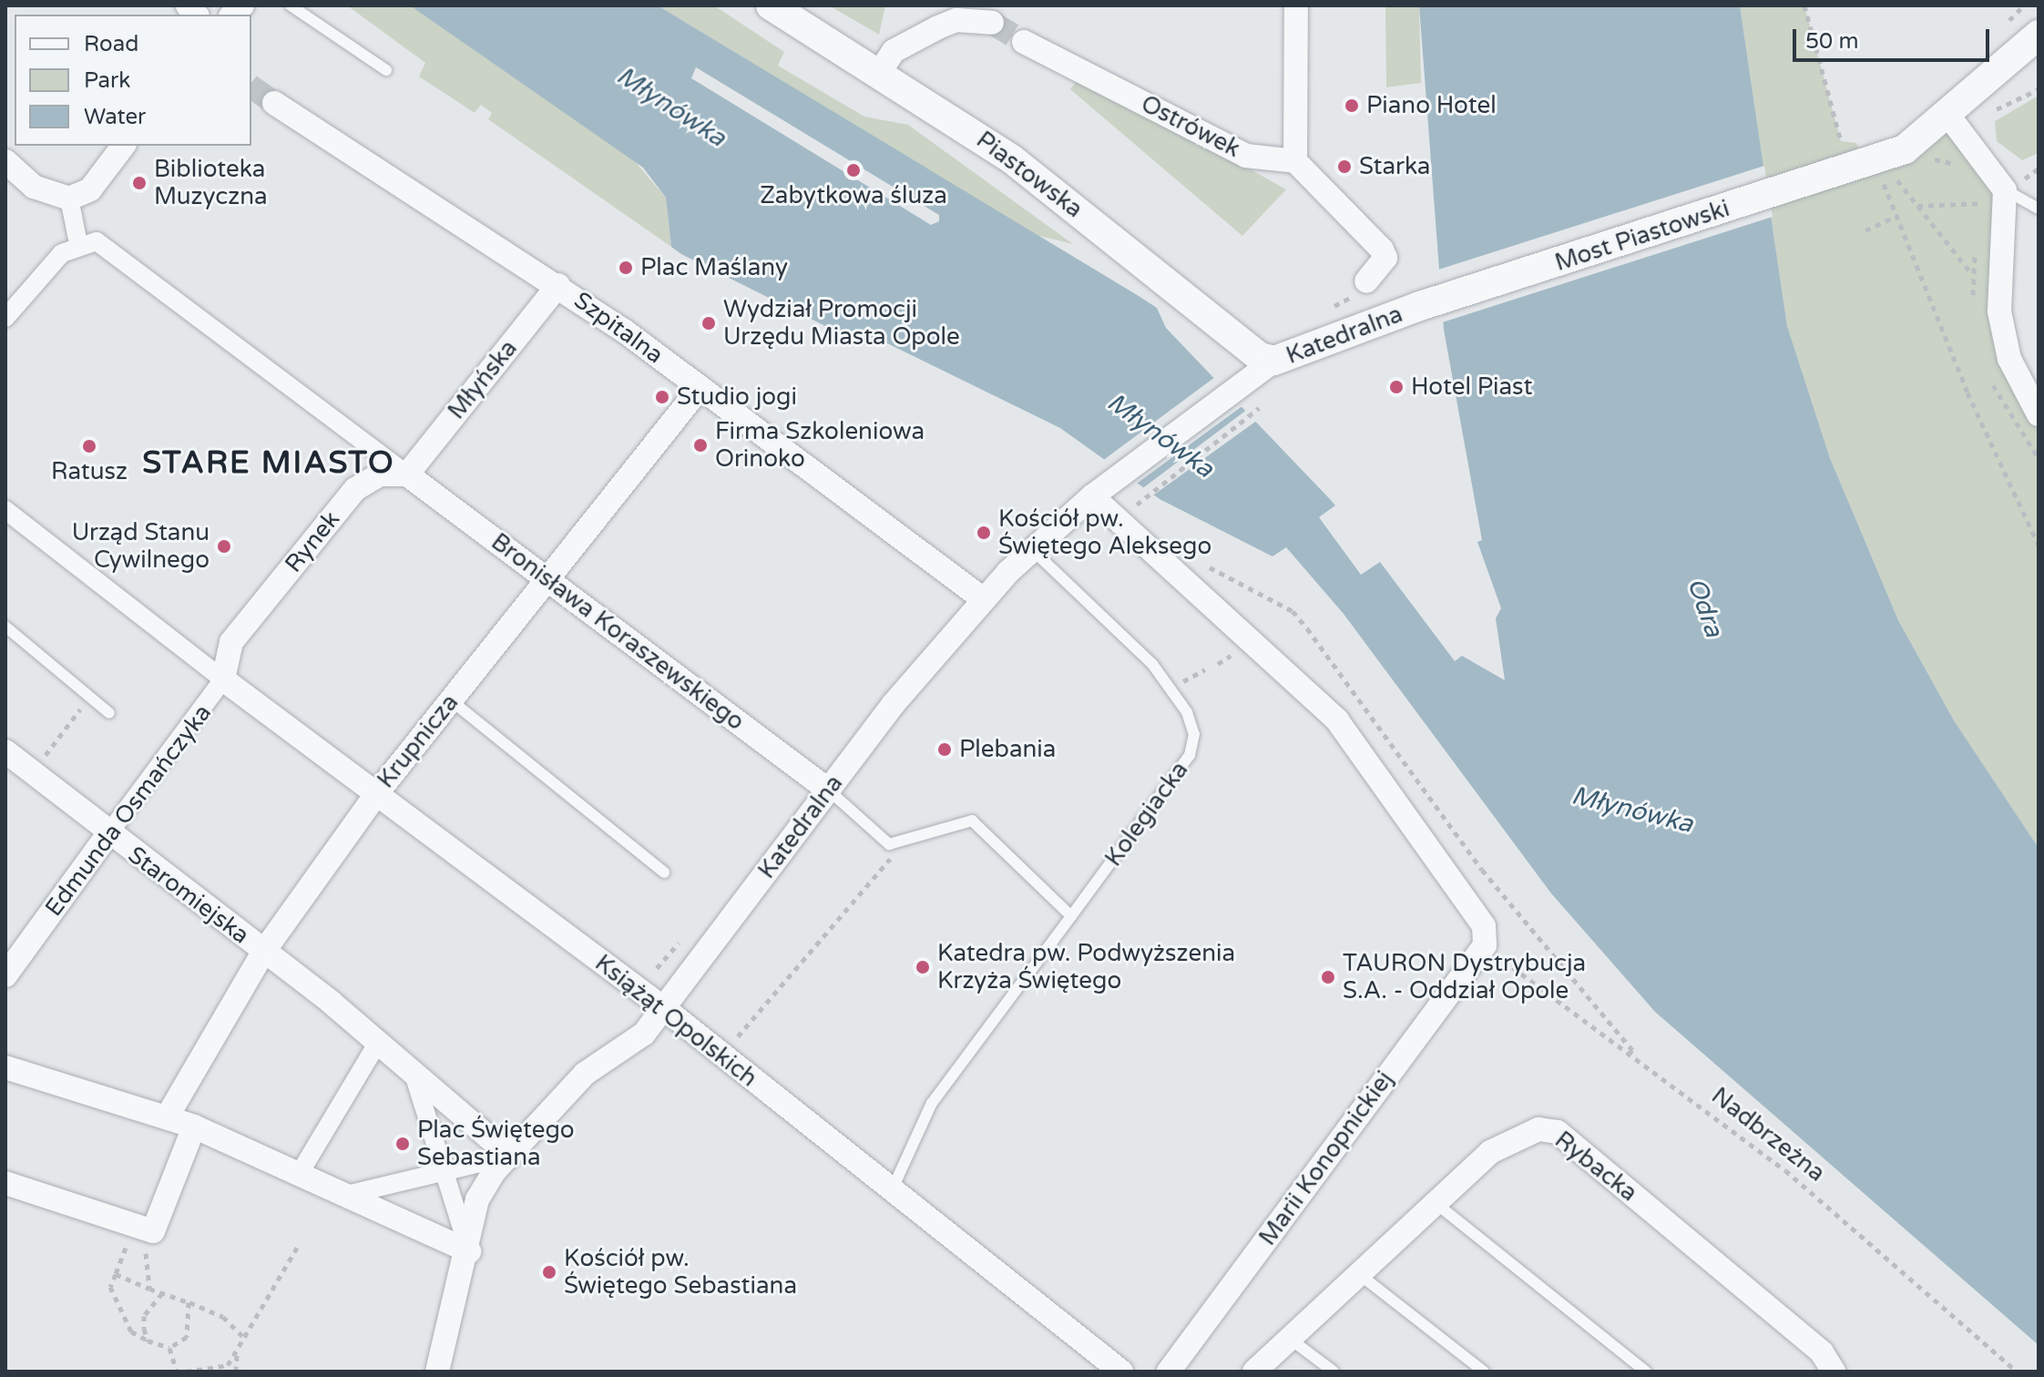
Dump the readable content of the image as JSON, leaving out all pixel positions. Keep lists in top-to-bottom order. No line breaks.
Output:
{"streets":{"street":["Ostrówek","Piastowska","Most Piastowski","Szpitalna","Katedralna","Młyńska","Rynek","Bronisława Koraszewskiego","Krupnicza","Edmunda Osmańczyka","Staromiejska","Książąt Opolskich","Marii Konopnickiej","Rybacka"],"lane":["Kolegiacka"],"path":["Nadbrzeżna"]},"crossings":[["Piastowska","Katedralna"],["Most Piastowski","Katedralna"],["Szpitalna","Katedralna"],["Szpitalna","Młyńska"],["Szpitalna","Krupnicza"],["Katedralna","Bronisława Koraszewskiego"],["Katedralna","Kolegiacka"],["Katedralna","Książąt Opolskich"],["Młyńska","Rynek"],["Młyńska","Bronisława Koraszewskiego"],["Rynek","Bronisława Koraszewskiego"],["Rynek","Edmunda Osmańczyka"],["Rynek","Książąt Opolskich"],["Bronisława Koraszewskiego","Krupnicza"],["Krupnicza","Staromiejska"],["Krupnicza","Książąt Opolskich"],["Edmunda Osmańczyka","Staromiejska"],["Edmunda Osmańczyka","Książąt Opolskich"],["Kolegiacka","Książąt Opolskich"],["Nadbrzeżna","Marii Konopnickiej"]],"districts":["STARE MIASTO"],"water":["Młynówka","Odra"],"places":["Piano Hotel","Starka","Zabytkowa śluza","Biblioteka Muzyczna","Plac Maślany","Wydział Promocji Urzędu Miasta Opole","Hotel Piast","Studio jogi","Firma Szkoleniowa Orinoko","Ratusz","Kościół pw. Świętego Aleksego","Urząd Stanu Cywilnego","Plebania","Katedra pw. Podwyższenia Krzyża Świętego","TAURON Dystrybucja S.A. - Oddział Opole","Plac Świętego Sebastiana","Kościół pw. Świętego Sebastiana"],"legend":["Road","Park","Water"],"scale_bar":"50 m"}
